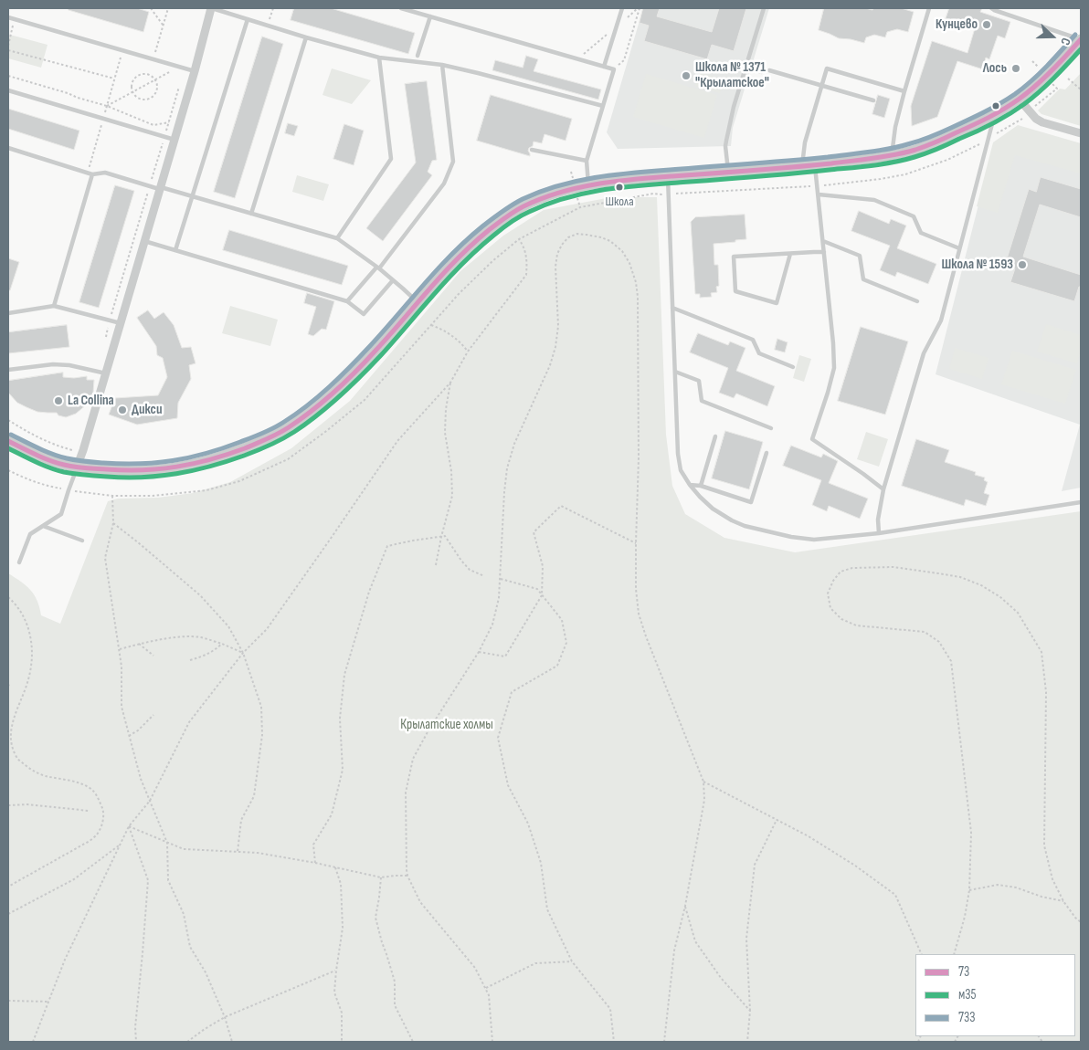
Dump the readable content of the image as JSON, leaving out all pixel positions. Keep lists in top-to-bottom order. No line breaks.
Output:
{"parks":["Крылатские холмы"],"places":["Кунцево","Лось","Школа № 1371 \"Крылатское\"","Школа","Школа № 1593","La Collina","Дикси"],"lines":["transit line 733","transit line 73","transit line м35"],"legend":["73","м35","733"],"north":"right"}
